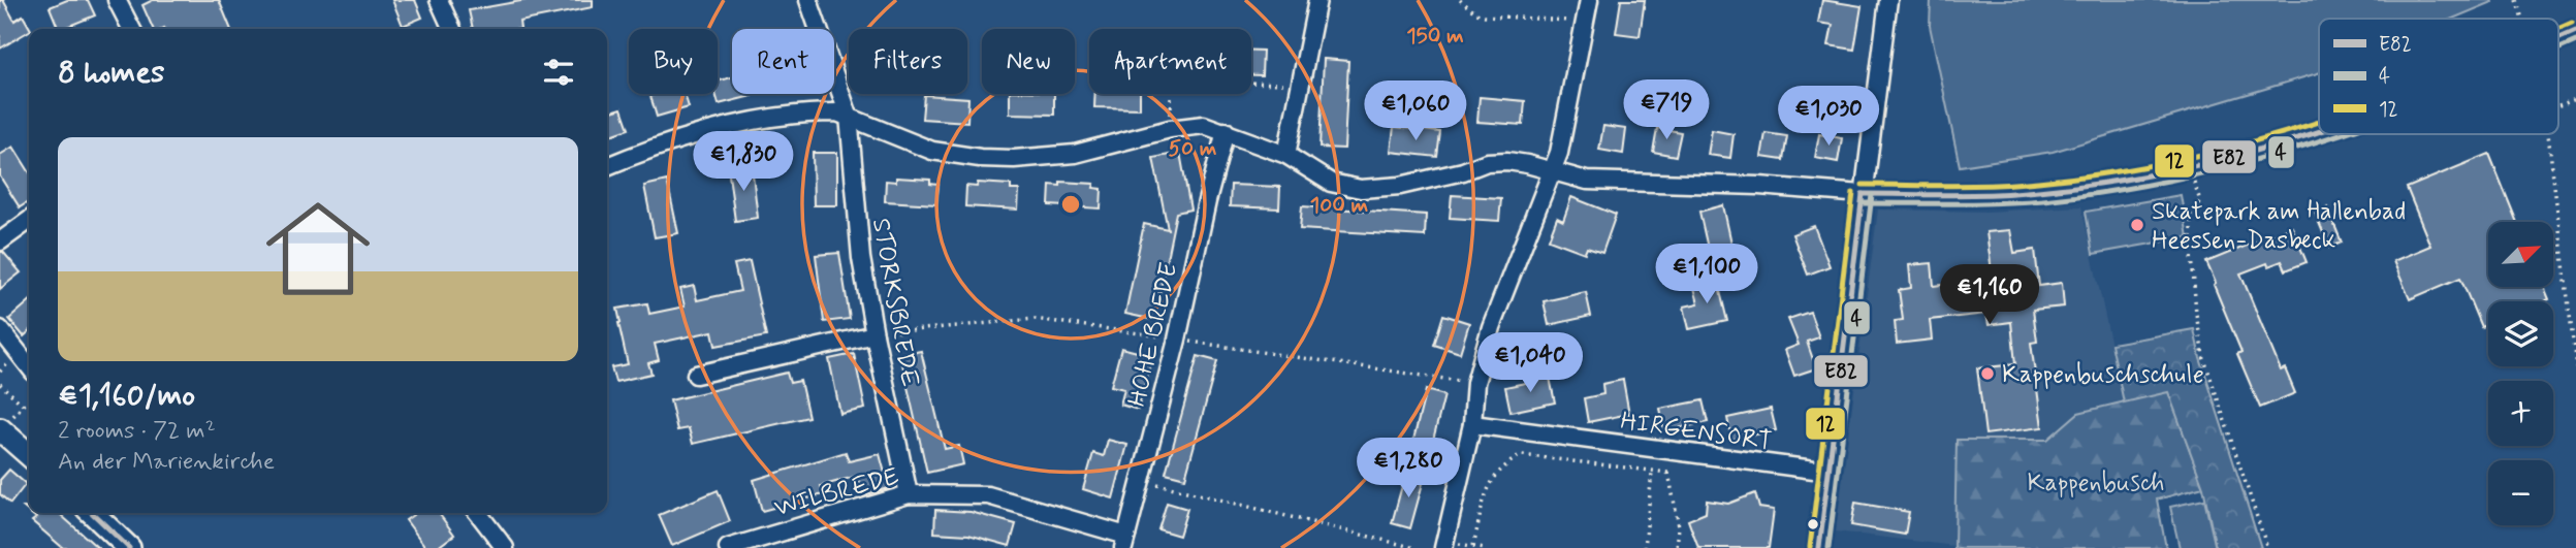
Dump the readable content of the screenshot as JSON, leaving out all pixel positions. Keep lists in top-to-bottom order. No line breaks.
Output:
{"streets":{"street":["STORKSBREDE","HOHE BREDE","HIRGENSORT","WILBREDE"]},"crossings":[["STORKSBREDE","WILBREDE"],["HOHE BREDE","WILBREDE"]],"parks":["Kappenbusch"],"places":["Skatepark am Hallenbad Heessen-Dasbeck","Kappenbuschschule"],"lines":["transit line 12","transit line E82","transit line 4"],"legend":["E82","4","12"],"north":"top right","page":{"chip":["Buy","Rent","Filters","New","Apartment"],"heading":"8 homes","price":["€719","€1,060","€1,030","€1,830","€1,100","€1,160","€1,040","€1,280"],"list":[{"name":"€1,160/mo","note":"2 rooms · 72 m² · An der Marienkirche"}],"map_buttons":["+","−"]},"rings":["150 m","50 m","100 m"]}
